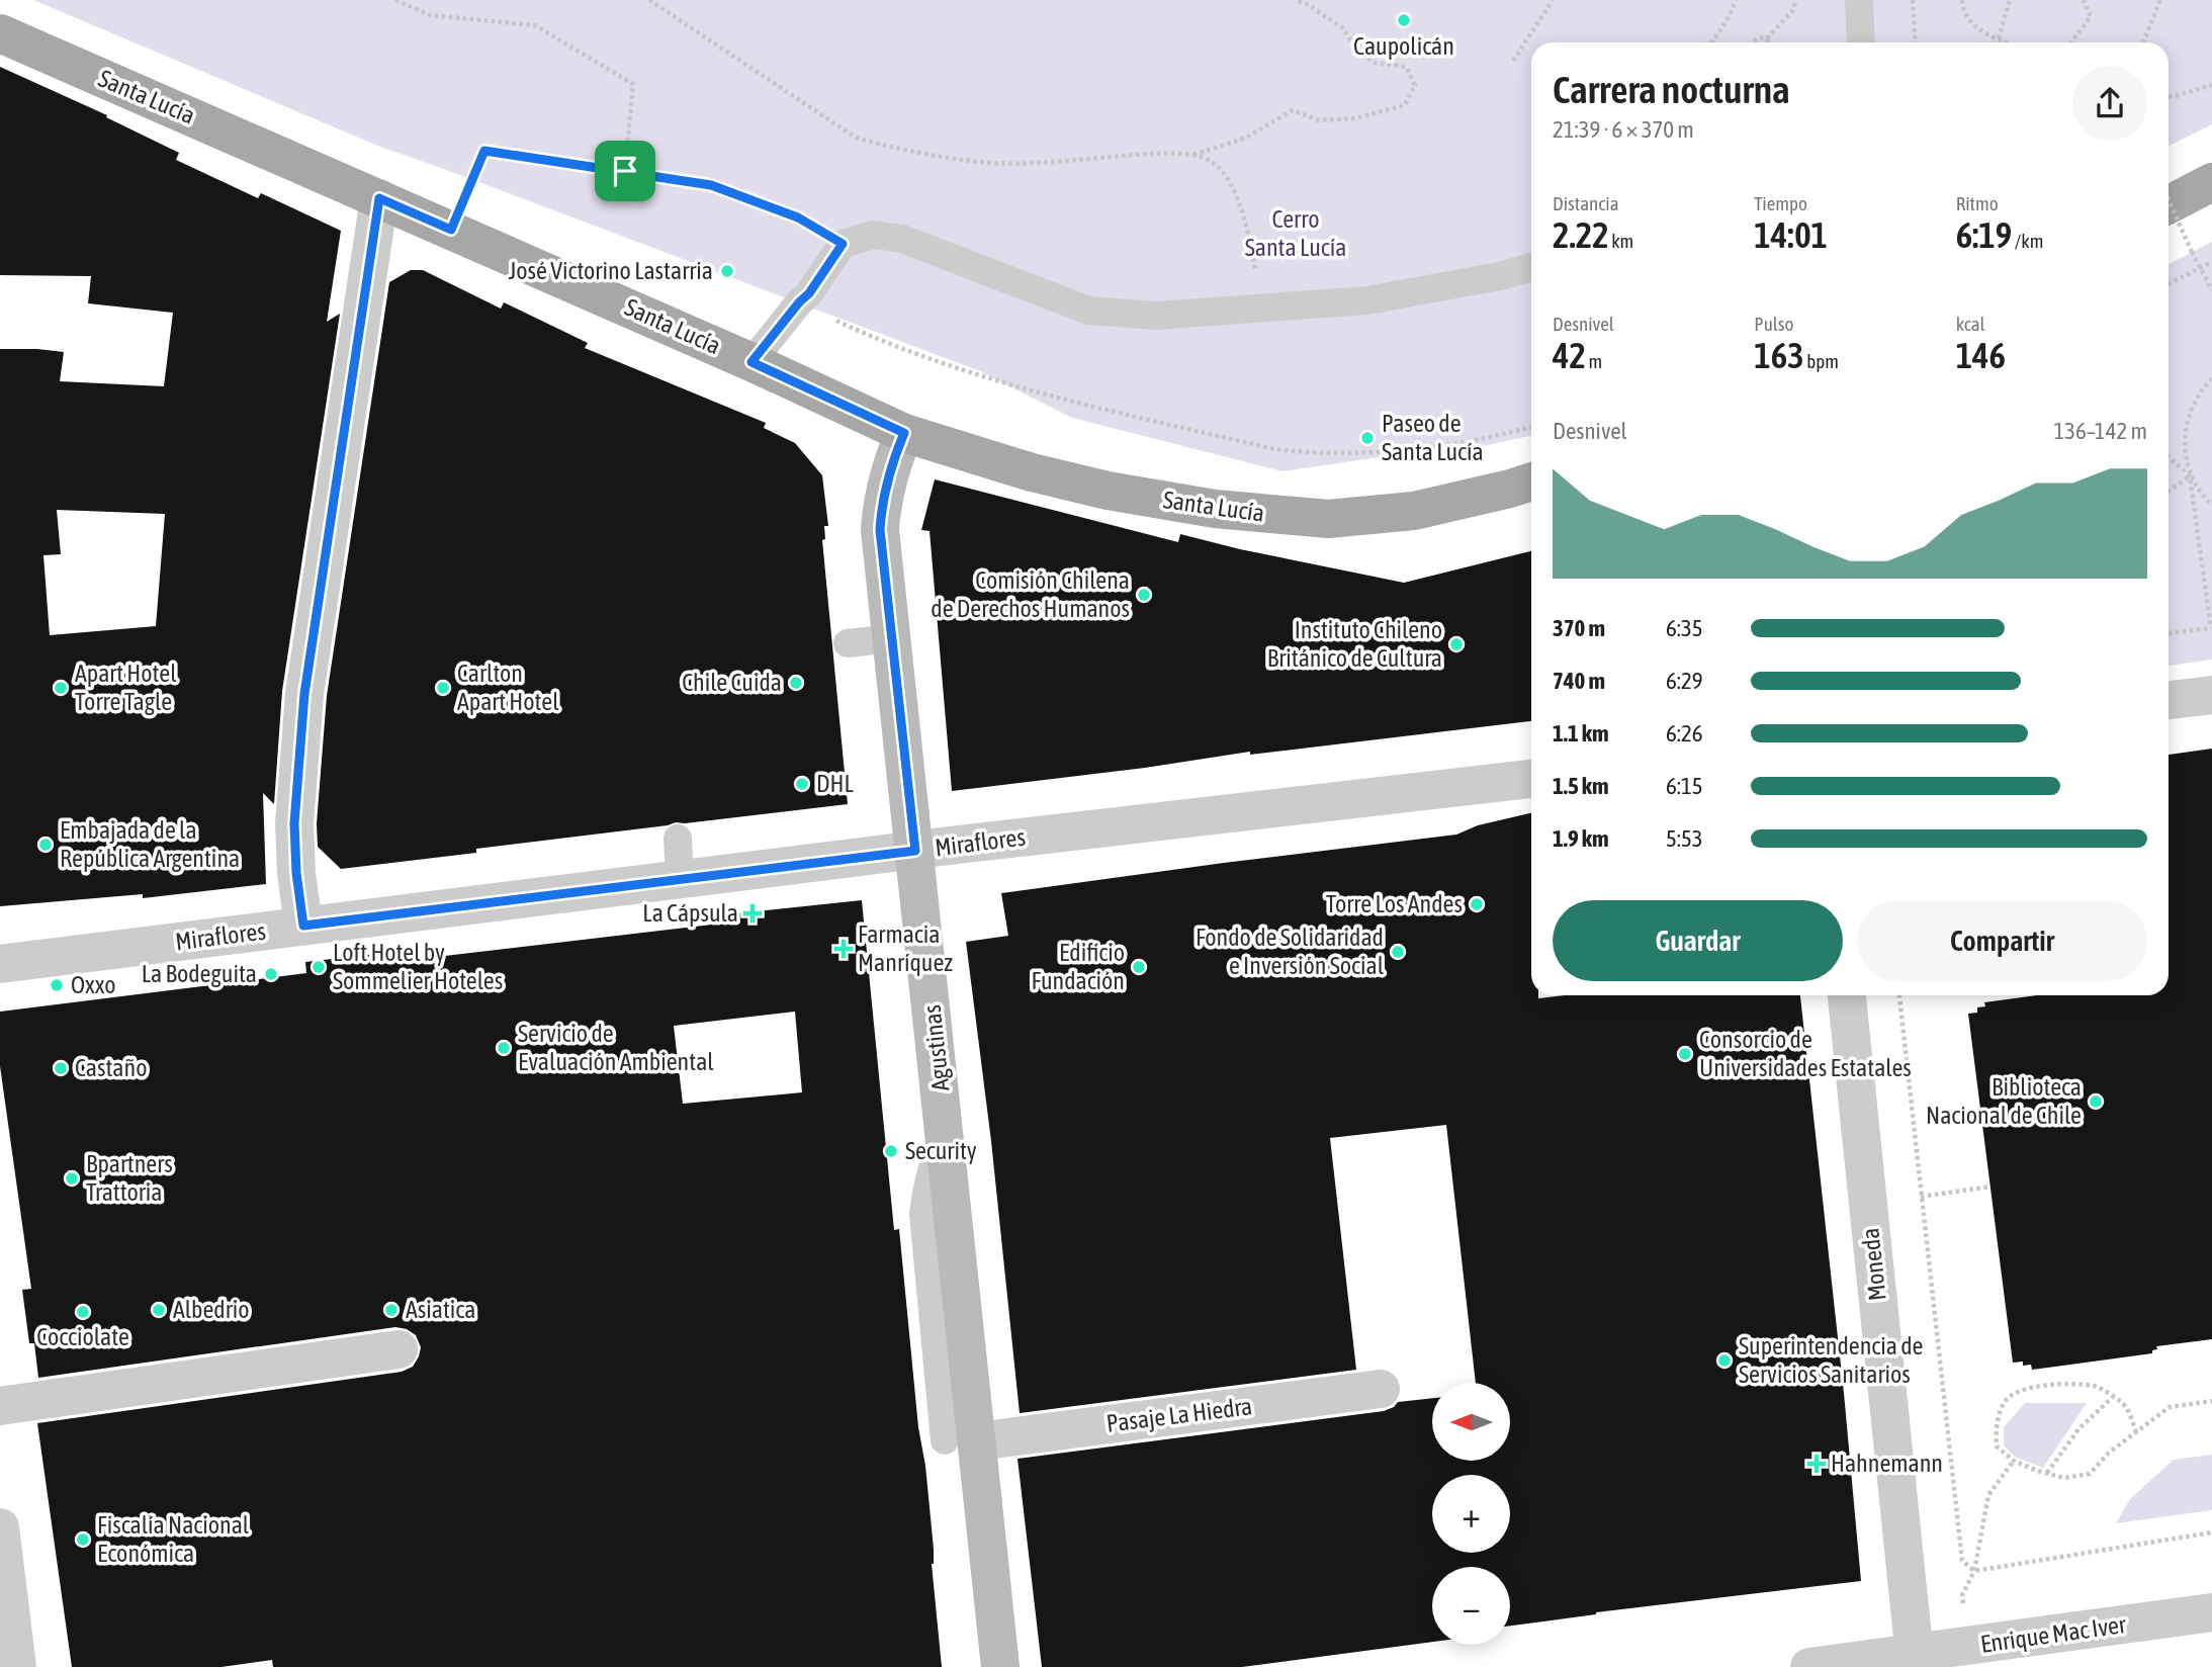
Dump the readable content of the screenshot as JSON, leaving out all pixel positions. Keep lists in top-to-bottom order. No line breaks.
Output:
{"streets":{"main road":["Santa Lucía","Agustinas"],"street":["Miraflores","Moneda","Pasaje La Hiedra","Enrique Mac Iver"]},"crossings":[["Santa Lucía","Agustinas"],["Miraflores","Agustinas"],["Agustinas","Pasaje La Hiedra"],["Moneda","Enrique Mac Iver"]],"parks":["Cerro Santa Lucía"],"places":{"other":["Caupolicán","José Victorino Lastarria","Paseo de Santa Lucía","Comisión Chilena de Derechos Humanos","Instituto Chileno Británico de Cultura","Chile Cuida","Apart Hotel Torre Tagle","Carlton Apart Hotel","DHL","Embajada de la República Argentina","Torre Los Andes","Fondo de Solidaridad e Inversión Social","Loft Hotel by Sommelier Hoteles","Edificio Fundación","La Bodeguita","Oxxo","Servicio de Evaluación Ambiental","Consorcio de Universidades Estatales","Castaño","Biblioteca Nacional de Chile","Security","Bpartners Trattoria","Albedrio","Asiatica","Cocciolate","Superintendencia de Servicios Sanitarios","Fiscalía Nacional Económica"],"health":["La Cápsula","Farmacia Manríquez","Hahnemann"]},"north":"left","page":{"heading":["Carrera nocturna","21:39 · 6 × 370 m"],"stats":[["Distancia","2.22 km"],["Tiempo","14:01"],["Ritmo","6:19 /km"],["Desnivel","42 m"],["Pulso","163 bpm"],["kcal","146"]],"chart":["Desnivel","136–142 m"],"list":[{"name":"370 m","note":"6:35"},{"name":"740 m","note":"6:29"},{"name":"1.1 km","note":"6:26"},{"name":"1.5 km","note":"6:15"},{"name":"1.9 km","note":"5:53"}],"buttons":["Guardar","Compartir"],"map_buttons":["+","−"]}}
